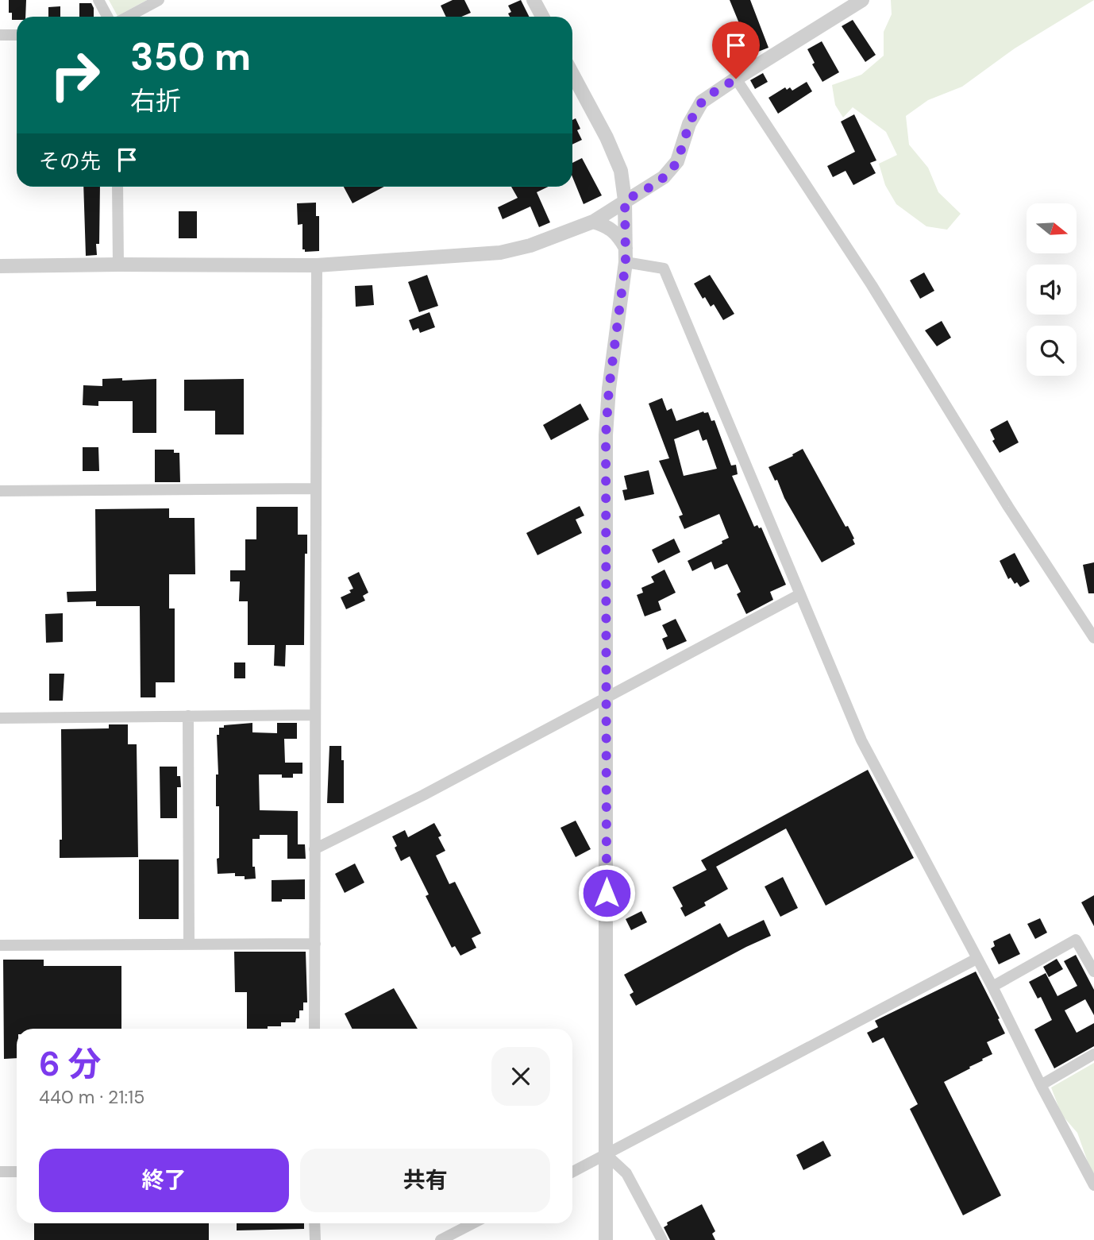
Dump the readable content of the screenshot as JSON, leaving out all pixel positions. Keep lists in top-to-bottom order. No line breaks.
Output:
{"north":"right","page":{"turn":["350 m","右折"],"then":"その先","heading":["6 分","440 m · 21:15"],"buttons":["終了","共有"]}}
